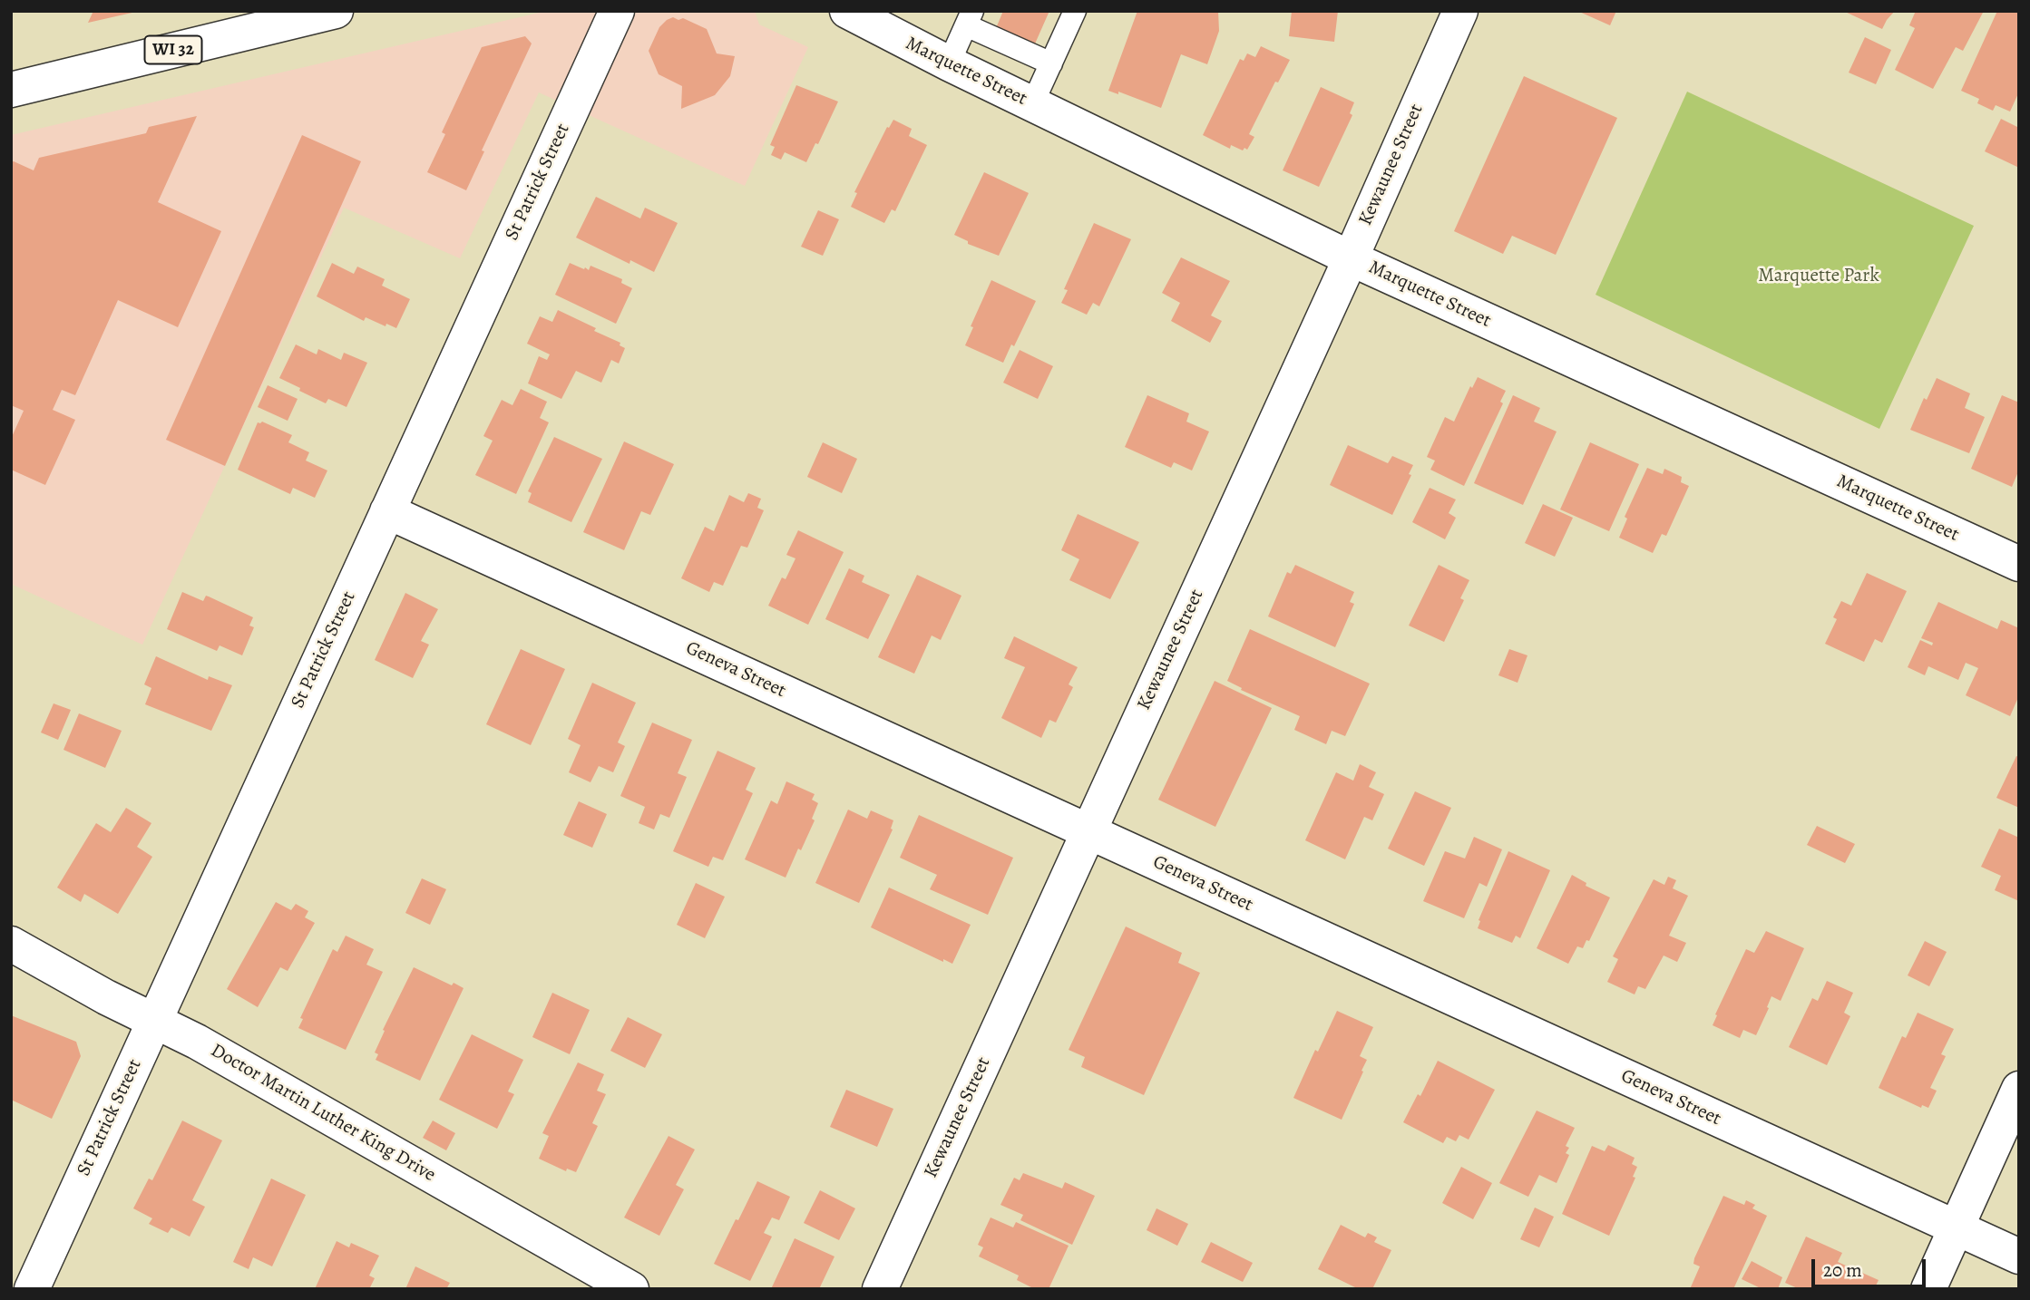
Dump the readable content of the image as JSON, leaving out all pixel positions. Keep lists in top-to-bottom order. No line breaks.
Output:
{"streets":{"street":["WI 32","Marquette Street","Kewaunee Street","St Patrick Street","Geneva Street","Doctor Martin Luther King Drive"]},"crossings":[["Marquette Street","Kewaunee Street"],["Kewaunee Street","Geneva Street"],["St Patrick Street","Geneva Street"],["St Patrick Street","Doctor Martin Luther King Drive"]],"parks":["Marquette Park"],"scale_bar":"20 m"}
